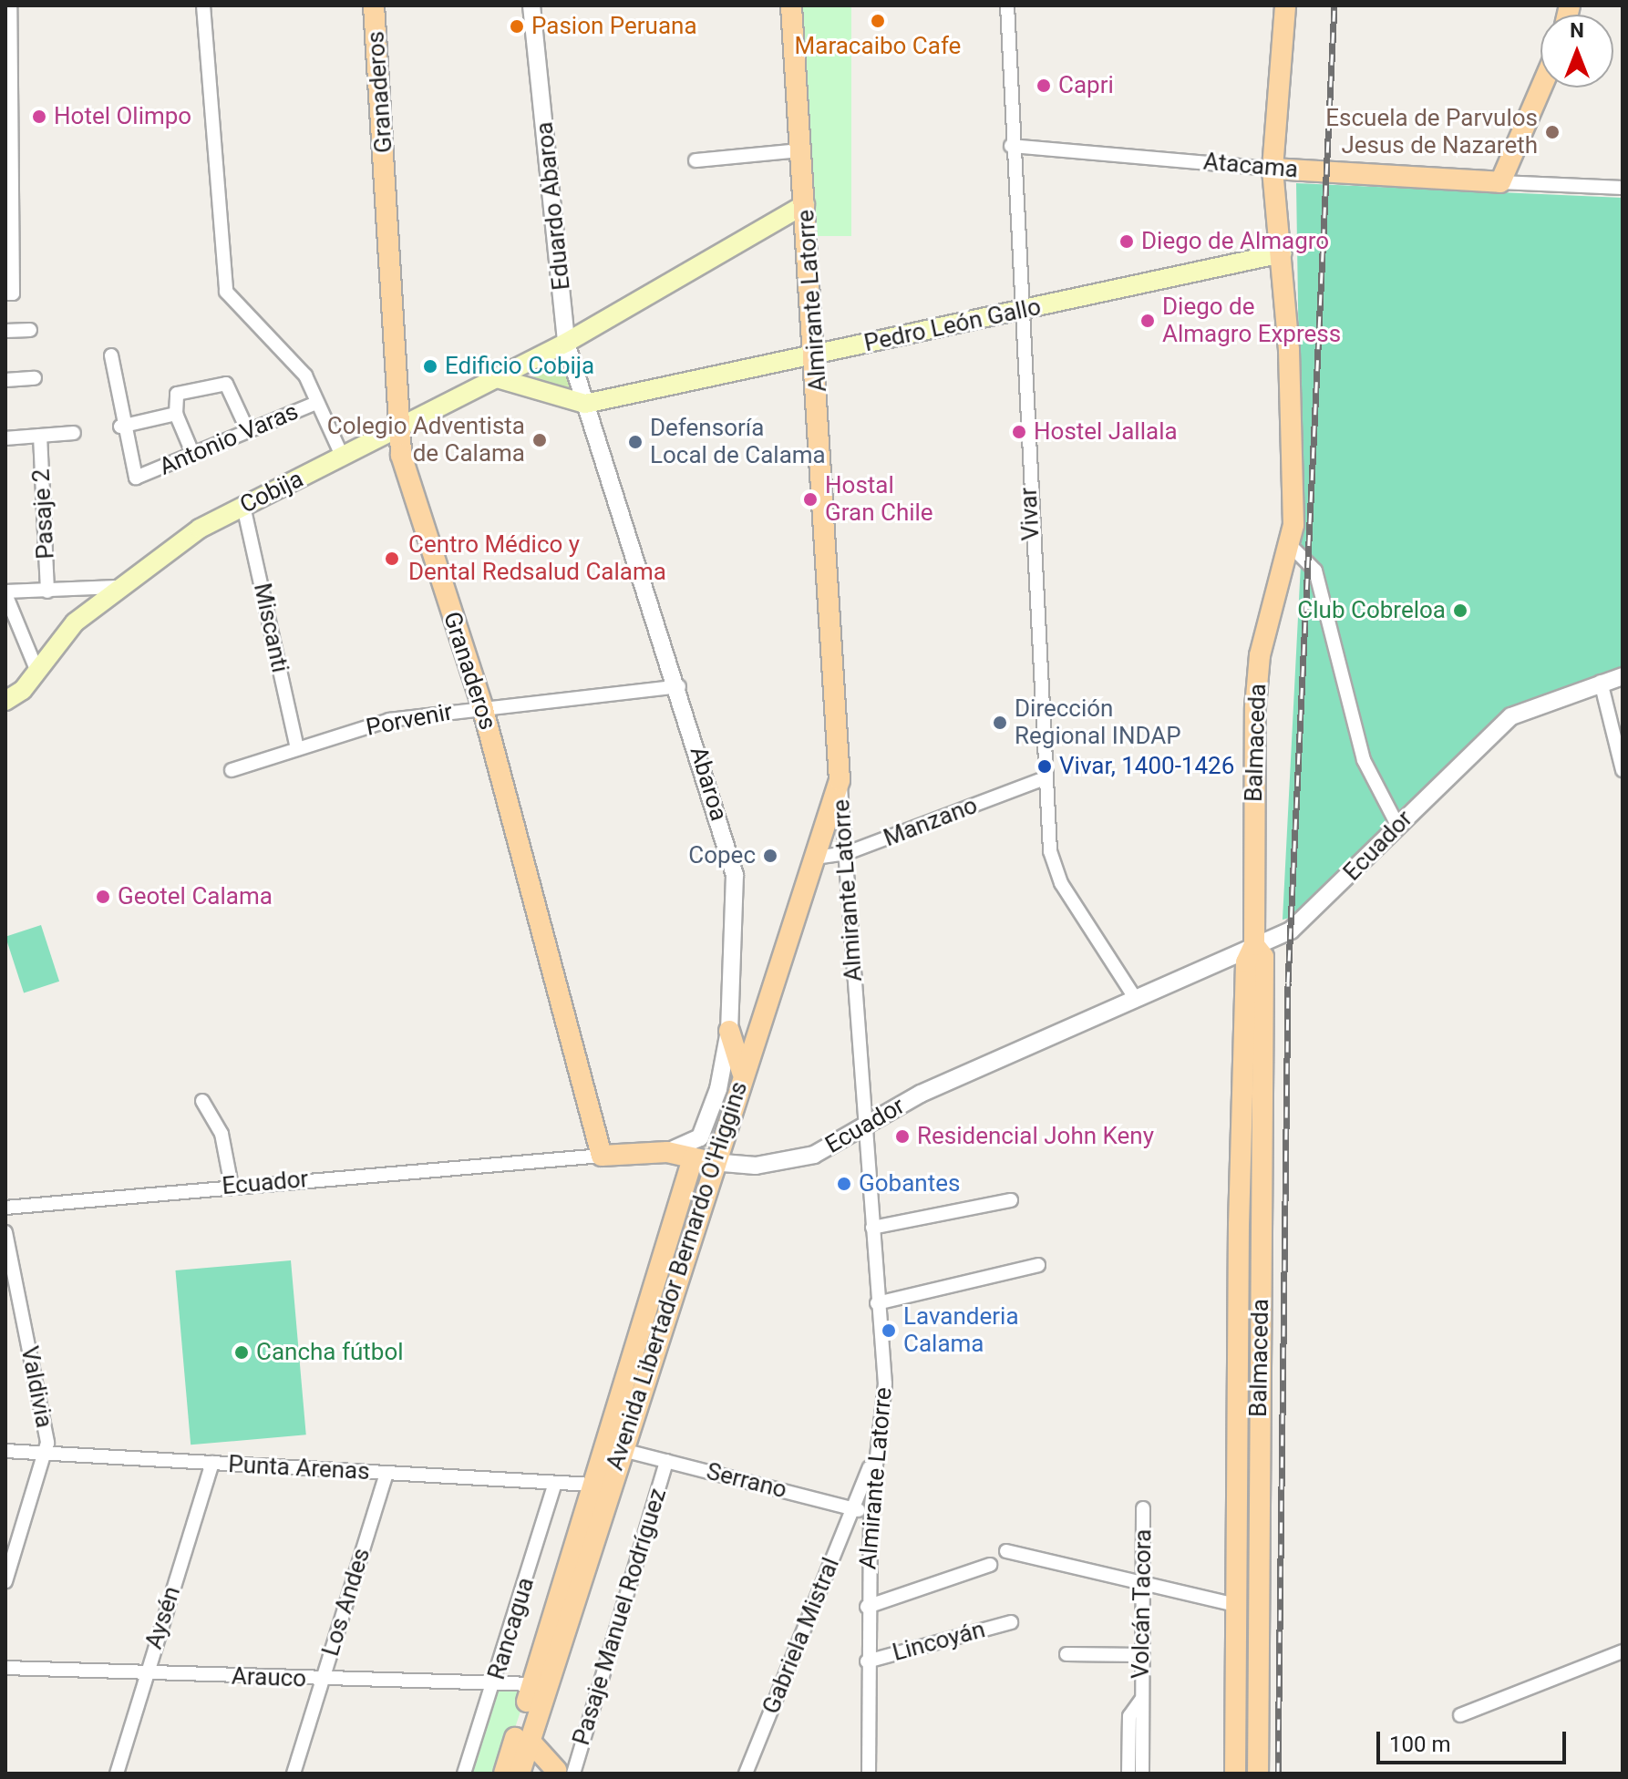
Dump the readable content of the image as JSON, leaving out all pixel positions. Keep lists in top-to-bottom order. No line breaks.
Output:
{"streets":{"main road":["Granaderos","Atacama","Almirante Latorre","Pedro León Gallo","Cobija","Balmaceda","Ecuador","Avenida Libertador Bernardo O'Higgins"],"street":["Eduardo Abaroa","Antonio Varas","Pasaje 2","Vivar","Miscanti","Porvenir","Abaroa","Manzano","Valdivia","Punta Arenas","Serrano","Los Andes","Volcán Tacora","Pasaje Manuel Rodríguez","Aysén","Rancagua","Gabriela Mistral","Lincoyán","Arauco"]},"crossings":[["Granaderos","Cobija"],["Granaderos","Porvenir"],["Granaderos","Ecuador"],["Atacama","Vivar"],["Atacama","Balmaceda"],["Eduardo Abaroa","Pedro León Gallo"],["Eduardo Abaroa","Cobija"],["Eduardo Abaroa","Abaroa"],["Almirante Latorre","Pedro León Gallo"],["Almirante Latorre","Cobija"],["Almirante Latorre","Manzano"],["Almirante Latorre","Ecuador"],["Almirante Latorre","Avenida Libertador Bernardo O'Higgins"],["Almirante Latorre","Serrano"],["Almirante Latorre","Gabriela Mistral"],["Almirante Latorre","Lincoyán"],["Pedro León Gallo","Cobija"],["Pedro León Gallo","Vivar"],["Pedro León Gallo","Balmaceda"],["Pedro León Gallo","Abaroa"],["Cobija","Miscanti"],["Vivar","Manzano"],["Vivar","Ecuador"],["Miscanti","Porvenir"],["Porvenir","Abaroa"],["Balmaceda","Ecuador"],["Abaroa","Ecuador"],["Manzano","Avenida Libertador Bernardo O'Higgins"],["Ecuador","Avenida Libertador Bernardo O'Higgins"],["Avenida Libertador Bernardo O'Higgins","Punta Arenas"],["Avenida Libertador Bernardo O'Higgins","Serrano"],["Avenida Libertador Bernardo O'Higgins","Arauco"],["Valdivia","Punta Arenas"],["Punta Arenas","Los Andes"],["Punta Arenas","Aysén"],["Punta Arenas","Rancagua"],["Serrano","Pasaje Manuel Rodríguez"],["Serrano","Gabriela Mistral"],["Los Andes","Arauco"],["Aysén","Arauco"],["Rancagua","Arauco"]],"places":["Maracaibo Cafe","Pasion Peruana","Capri","Hotel Olimpo","Escuela de Parvulos Jesus de Nazareth","Diego de Almagro","Diego de Almagro Express","Edificio Cobija","Hostel Jallala","Colegio Adventista de Calama","Defensoría Local de Calama","Hostal Gran Chile","Centro Médico y Dental Redsalud Calama","Club Cobreloa","Dirección Regional INDAP","Vivar, 1400-1426","Copec","Geotel Calama","Residencial John Keny","Gobantes","Lavanderia Calama","Cancha fútbol"],"scale_bar":"100 m","north":"top"}
